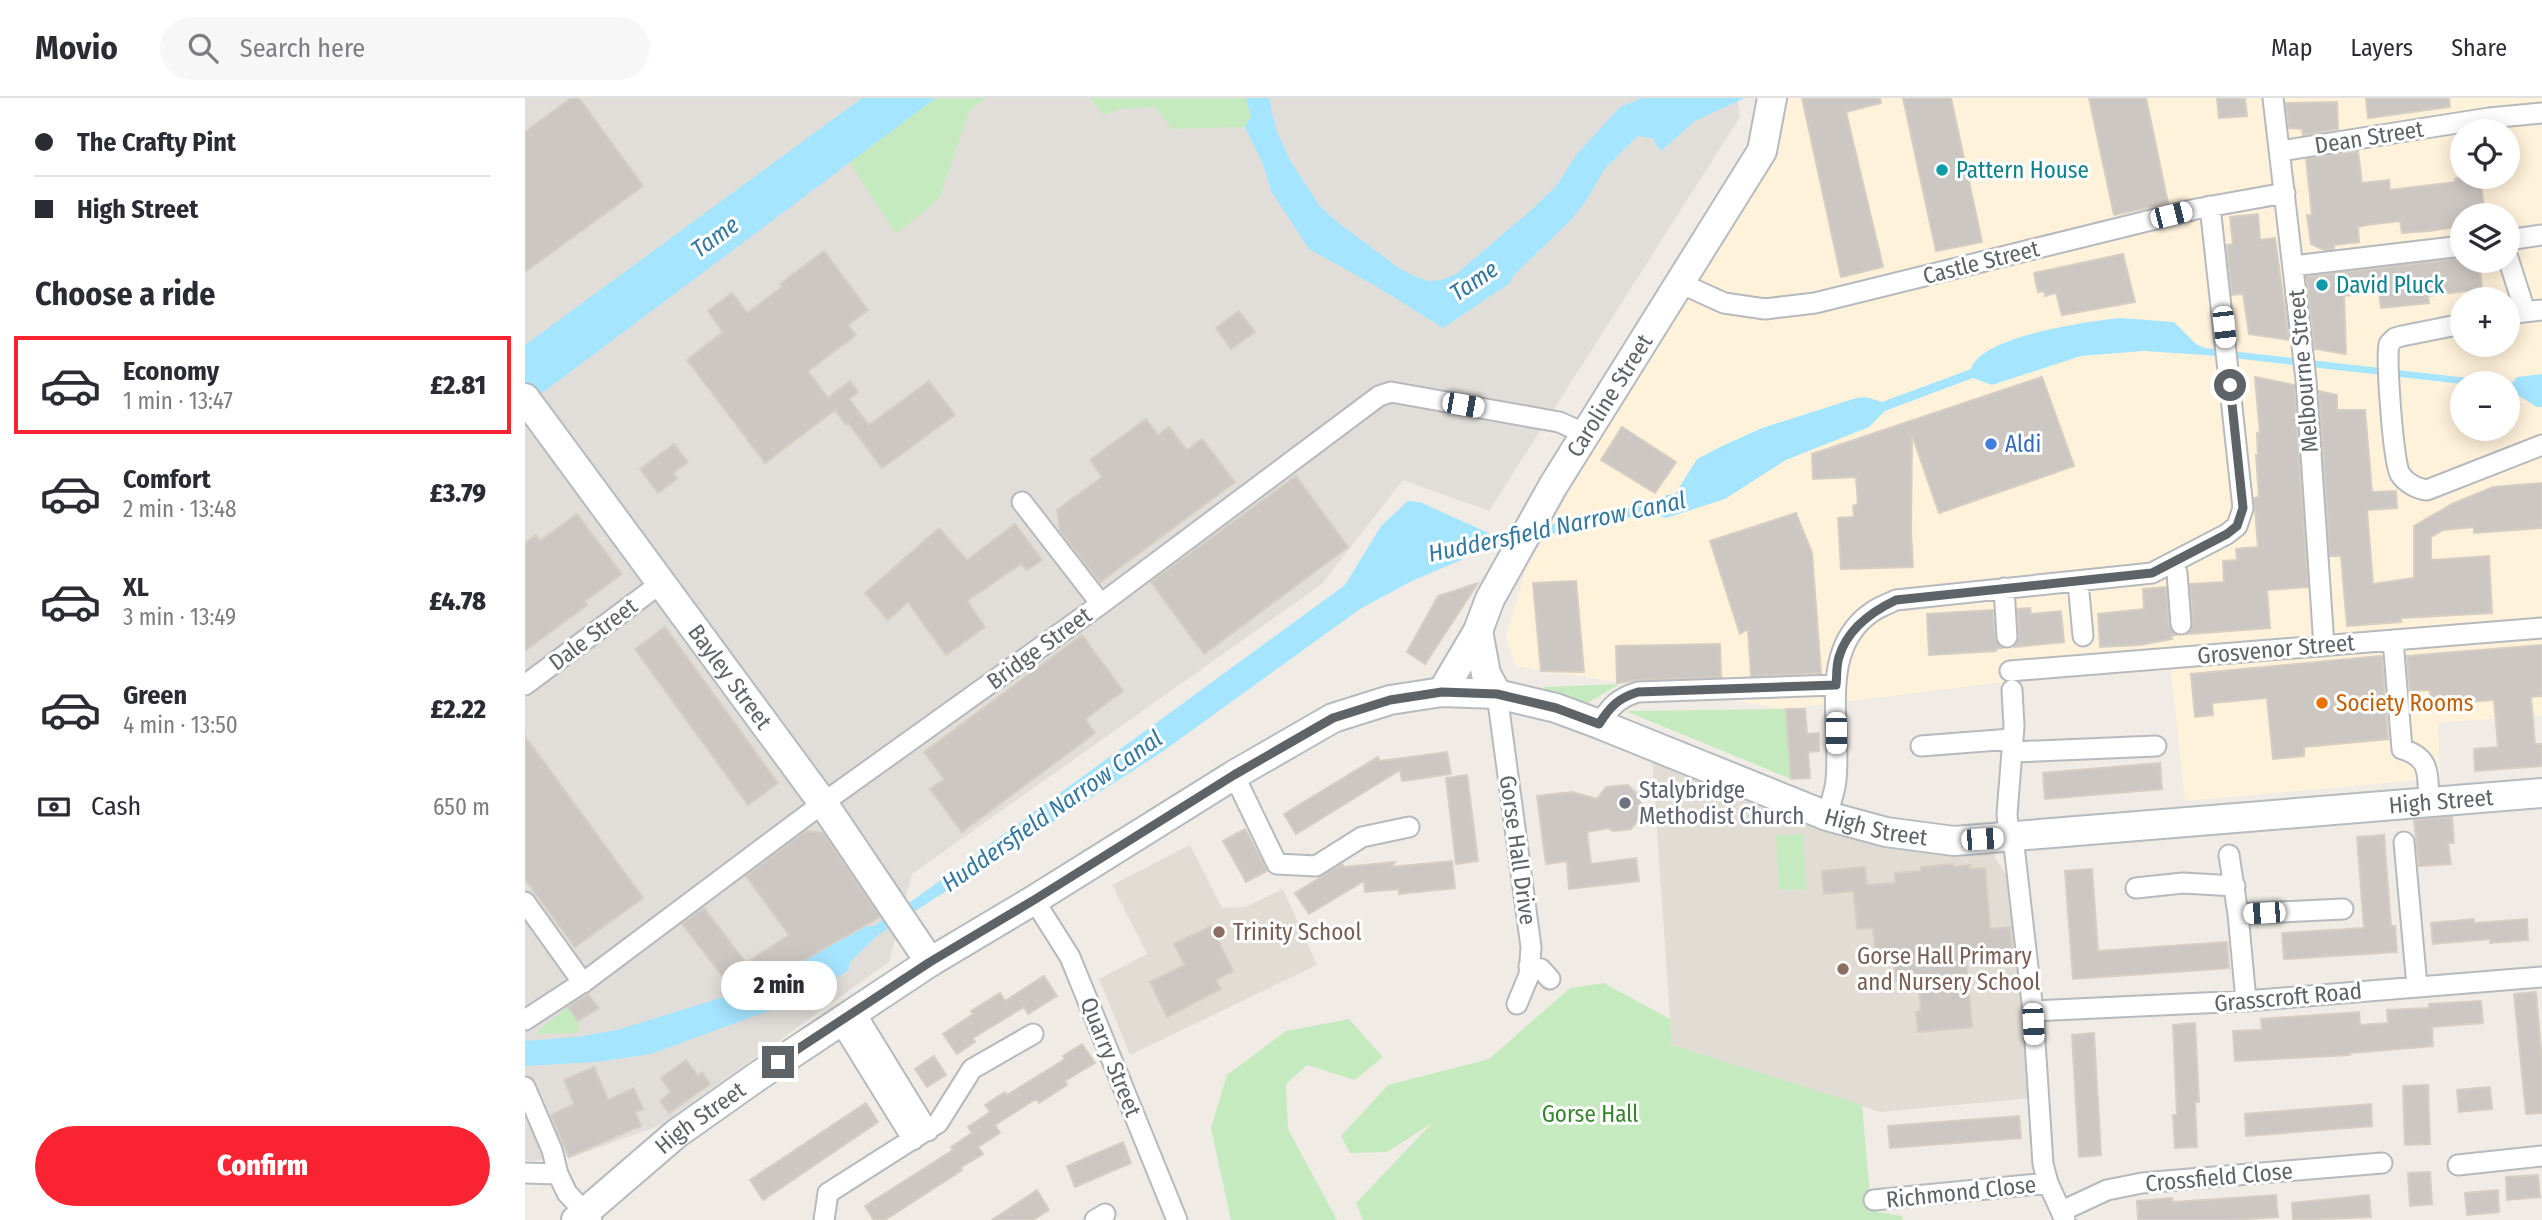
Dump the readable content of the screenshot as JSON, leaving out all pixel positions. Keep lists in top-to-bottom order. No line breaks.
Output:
{"streets":{"main road":["Caroline Street","Bayley Street","High Street"],"street":["Dean Street","Castle Street","Melbourne Street","Dale Street","Bridge Street","Grosvenor Street","Gorse Hall Drive","Grasscroft Road","Quarry Street","Crossfield Close","Richmond Close"]},"crossings":[["Dean Street","Melbourne Street"],["Castle Street","Melbourne Street"],["Castle Street","Caroline Street"],["Melbourne Street","Grosvenor Street"],["Caroline Street","Bridge Street"],["Caroline Street","High Street"],["Dale Street","Bayley Street"],["Bridge Street","Bayley Street"],["Bayley Street","High Street"],["High Street","Gorse Hall Drive"],["High Street","Quarry Street"]],"water":["Tame","Huddersfield Narrow Canal"],"parks":["Gorse Hall"],"places":["Pattern House","David Pluck","Aldi","Society Rooms","Stalybridge Methodist Church","Trinity School","Gorse Hall Primary and Nursery School"],"page":{"header":"Movio","search":"Search here","nav":["Map","Layers","Share"],"banner":["The Crafty Pint","High Street"],"map_buttons":["+","−"],"heading":"Choose a ride","list":[{"name":"Economy","note":"1 min · 13:47","value":"£2.81"},{"name":"Comfort","note":"2 min · 13:48","value":"£3.79"},{"name":"XL","note":"3 min · 13:49","value":"£4.78"},{"name":"Green","note":"4 min · 13:50","value":"£2.22"}],"pay":["Cash","650 m"],"bubble":"2 min","buttons":"Confirm"}}
